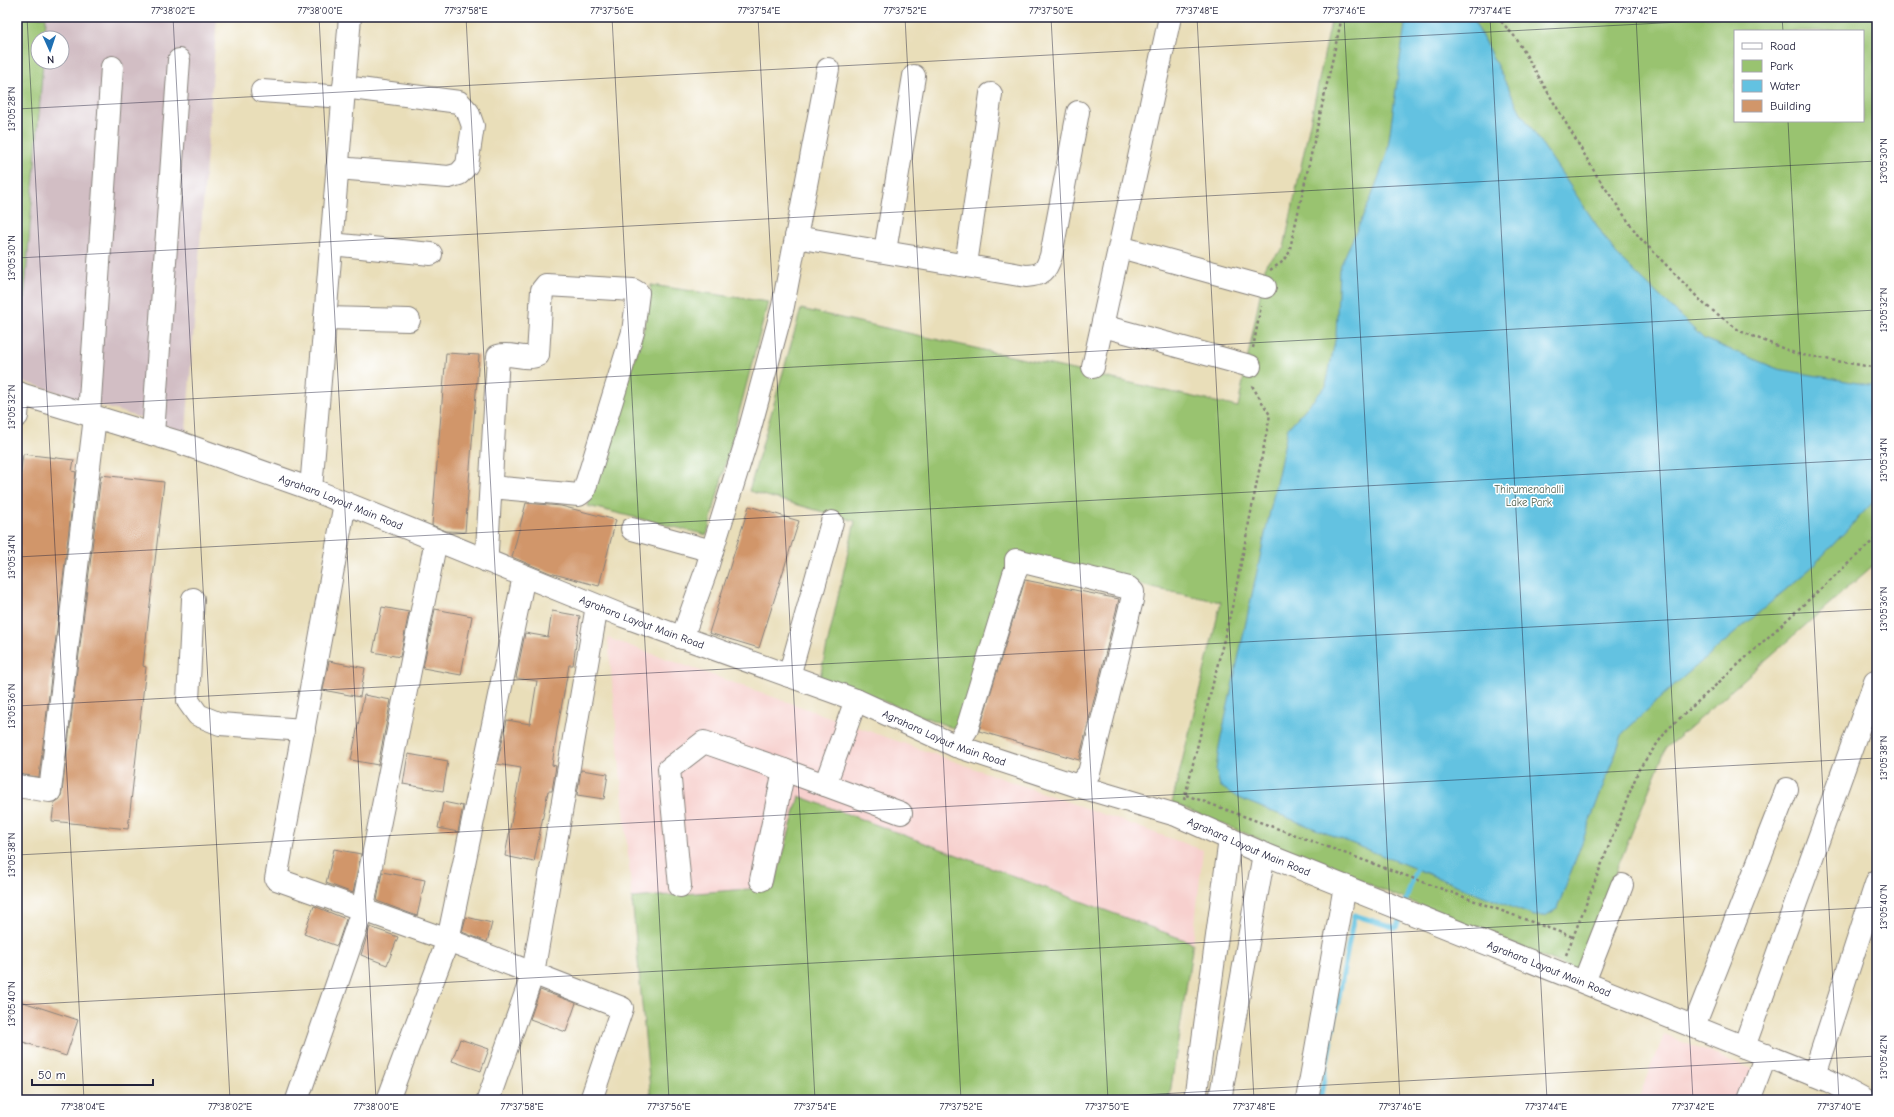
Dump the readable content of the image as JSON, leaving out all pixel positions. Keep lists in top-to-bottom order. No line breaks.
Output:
{"streets":{"street":["Agrahara Layout Main Road"]},"parks":["Thirumenahalli Lake Park"],"legend":["Road","Park","Water","Building"],"scale_bar":"50 m","north":"bottom","coordinates":["77°38'02\"E","77°38'00\"E","77°37'58\"E","77°37'56\"E","77°37'54\"E","77°37'52\"E","77°37'50\"E","77°37'48\"E","77°37'46\"E","77°37'44\"E","77°37'42\"E","13°05'28\"N","13°05'30\"N","13°05'32\"N","13°05'34\"N","13°05'36\"N","13°05'38\"N","13°05'40\"N","13°05'42\"N","77°38'04\"E","77°37'40\"E"]}
